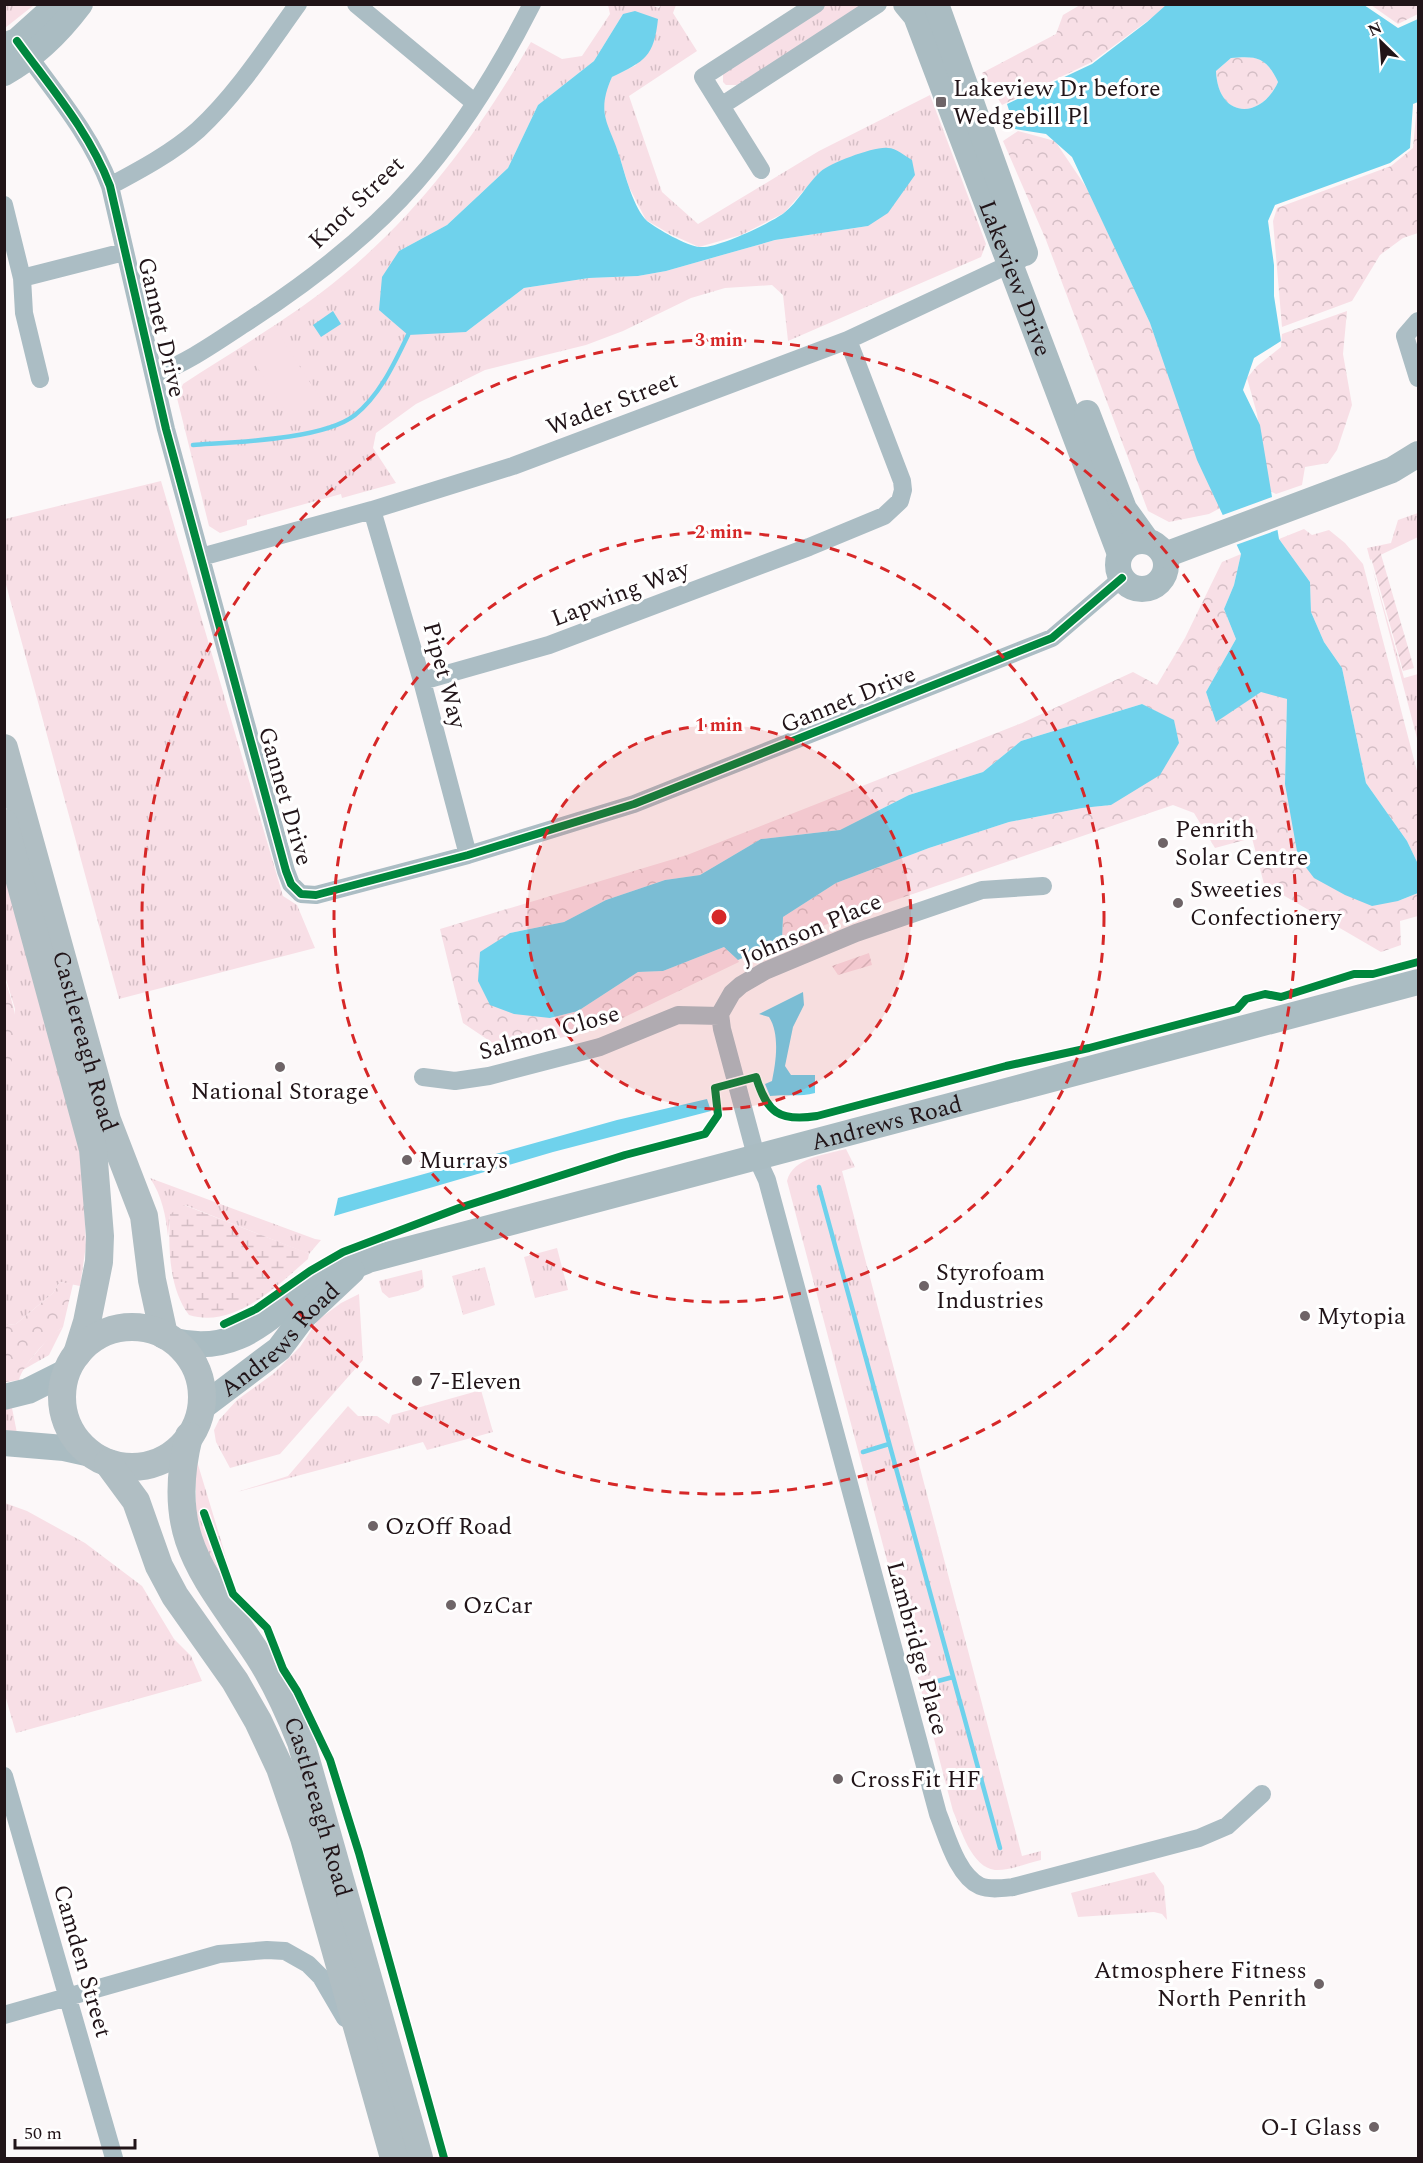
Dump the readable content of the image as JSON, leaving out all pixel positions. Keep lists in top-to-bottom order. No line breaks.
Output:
{"streets":{"main road":["Castlereagh Road"],"street":["Knot Street","Lakeview Drive","Gannet Drive","Wader Street","Lapwing Way","Pipet Way","Johnson Place","Salmon Close","Andrews Road","Lambridge Place","Camden Street"]},"crossings":[["Knot Street","Gannet Drive"],["Lakeview Drive","Gannet Drive"],["Lakeview Drive","Wader Street"],["Gannet Drive","Wader Street"],["Gannet Drive","Pipet Way"],["Wader Street","Lapwing Way"],["Wader Street","Pipet Way"],["Lapwing Way","Pipet Way"],["Johnson Place","Salmon Close"],["Castlereagh Road","Andrews Road"],["Andrews Road","Lambridge Place"]],"places":{"transit":["Lakeview Dr before Wedgebill Pl"],"other":["Penrith Solar Centre","Sweeties Confectionery","National Storage","Murrays","Styrofoam Industries","Mytopia","7-Eleven","OzOff Road","OzCar","CrossFit HF","Atmosphere Fitness North Penrith","O-I Glass"]},"scale_bar":"50 m","north":"top left","rings":["3 min","2 min","1 min"]}
